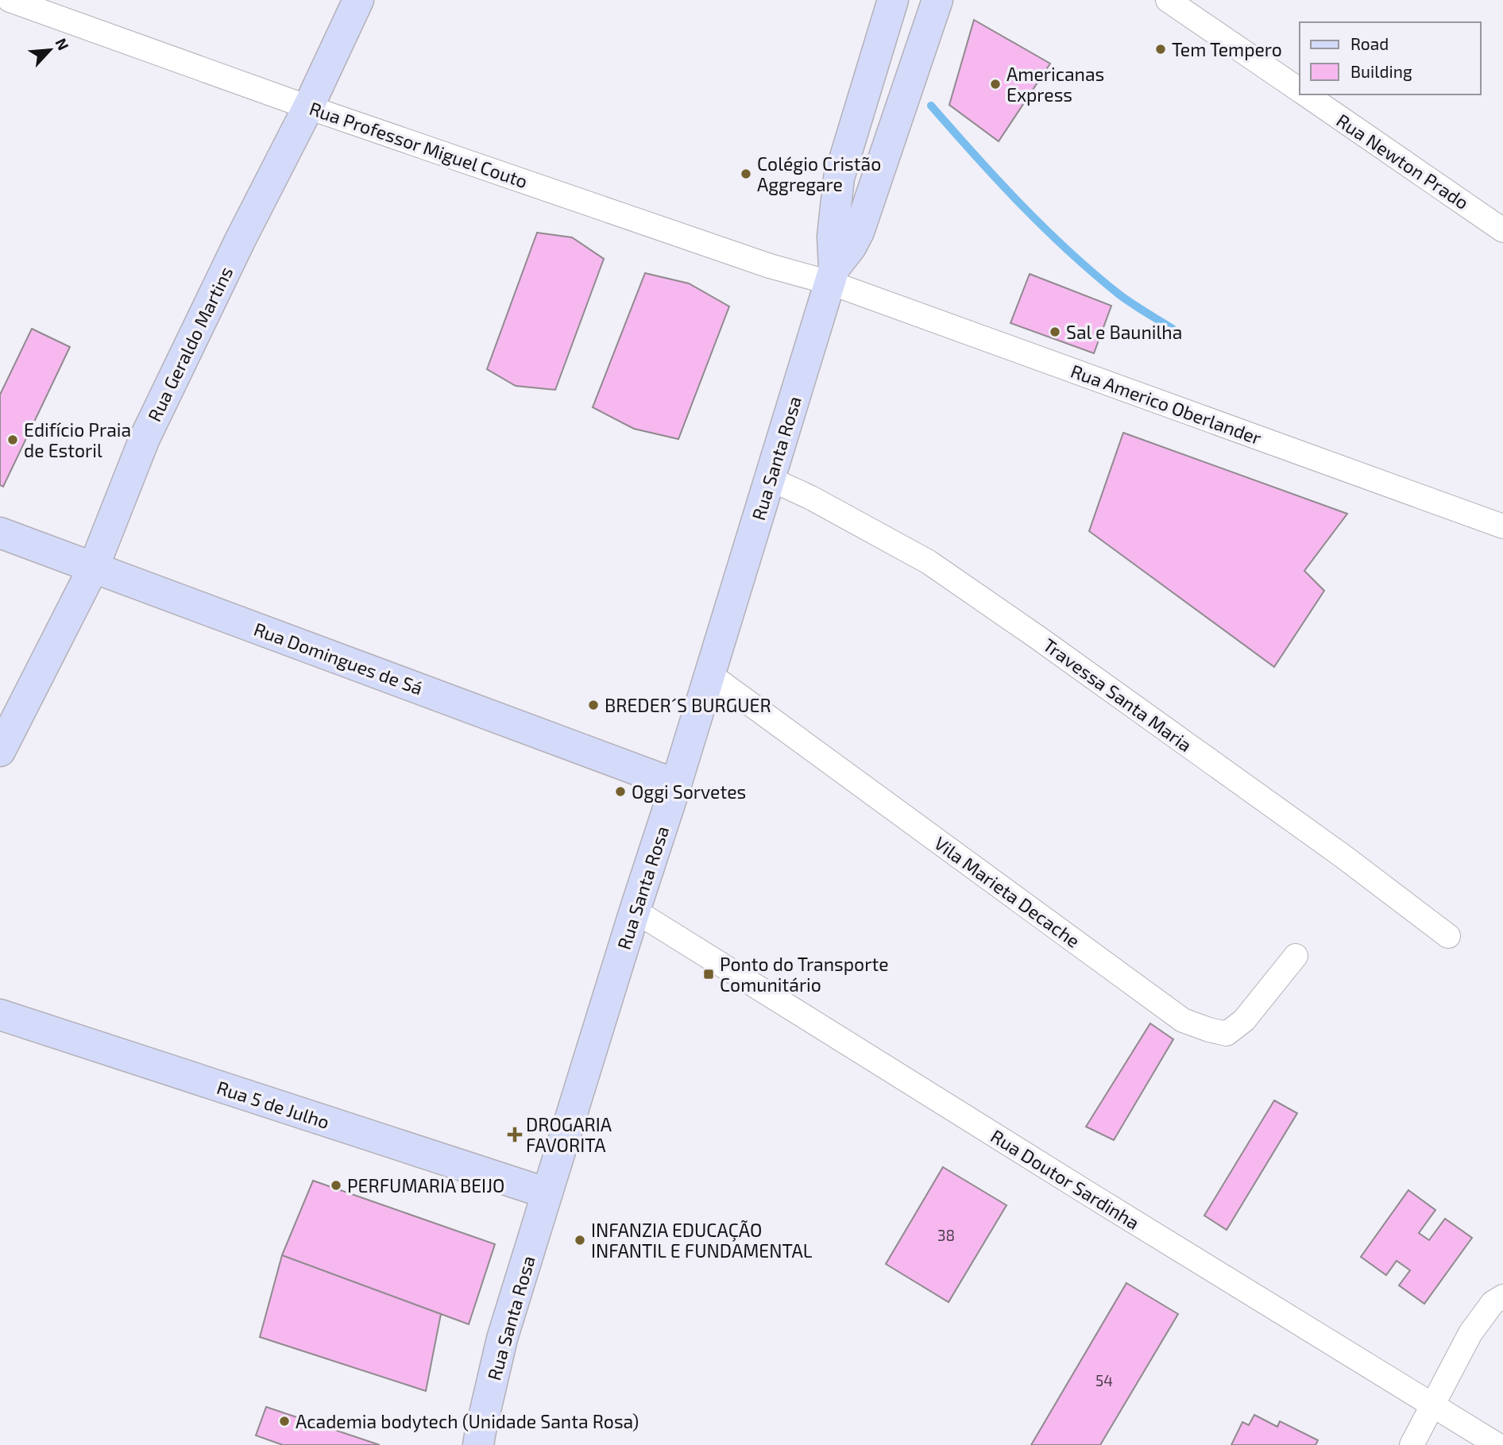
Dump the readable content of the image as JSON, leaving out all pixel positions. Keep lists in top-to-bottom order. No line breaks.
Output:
{"streets":{"street":["Rua Professor Miguel Couto","Rua Newton Prado","Rua Geraldo Martins","Rua Americo Oberlander","Rua Santa Rosa","Rua Domingues de Sá","Travessa Santa Maria","Vila Marieta Decache","Rua 5 de Julho","Rua Doutor Sardinha"]},"crossings":[["Rua Professor Miguel Couto","Rua Geraldo Martins"],["Rua Professor Miguel Couto","Rua Americo Oberlander"],["Rua Professor Miguel Couto","Rua Santa Rosa"],["Rua Geraldo Martins","Rua Domingues de Sá"],["Rua Americo Oberlander","Rua Santa Rosa"],["Rua Santa Rosa","Rua Domingues de Sá"],["Rua Santa Rosa","Travessa Santa Maria"],["Rua Santa Rosa","Vila Marieta Decache"],["Rua Santa Rosa","Rua 5 de Julho"],["Rua Santa Rosa","Rua Doutor Sardinha"]],"places":{"other":["Tem Tempero","Americanas Express","Colégio Cristão Aggregare","Sal e Baunilha","Edifício Praia de Estoril","BREDER´S BURGUER","Oggi Sorvetes","PERFUMARIA BEIJO","INFANZIA EDUCAÇÃO INFANTIL E FUNDAMENTAL","Academia bodytech (Unidade Santa Rosa)"],"transit":["Ponto do Transporte Comunitário"],"health":["DROGARIA FAVORITA"]},"house_numbers":["38","54"],"legend":["Road","Building"],"north":"top right"}
